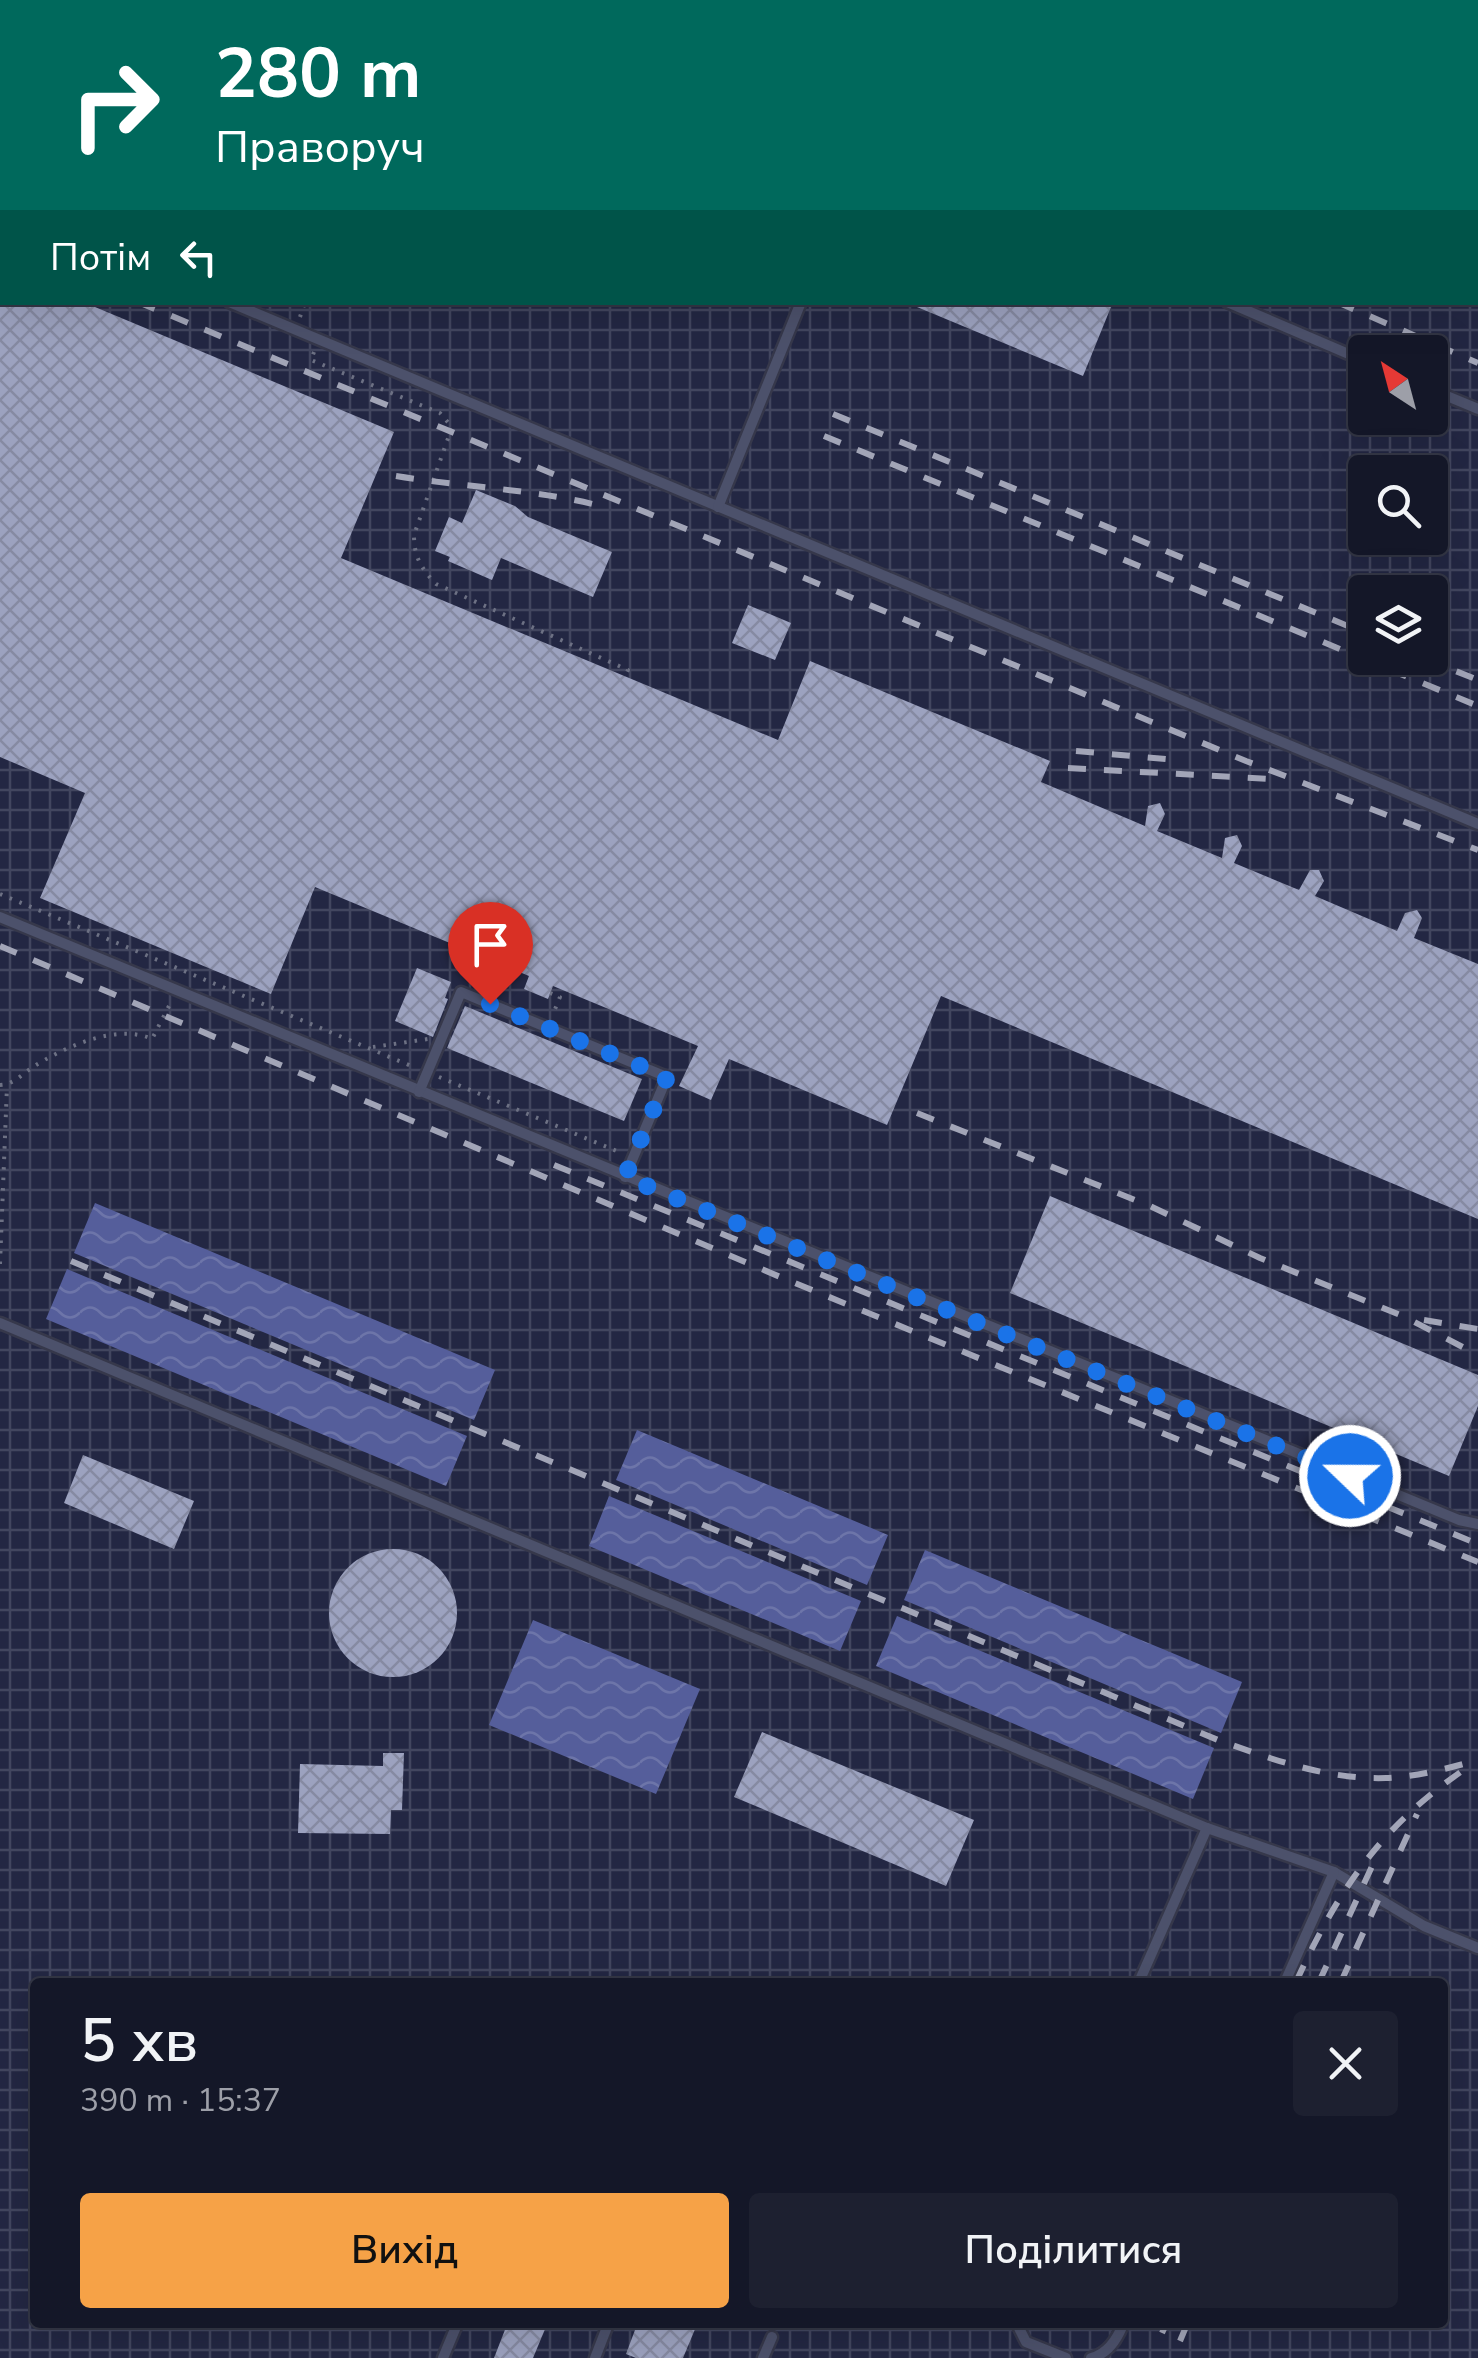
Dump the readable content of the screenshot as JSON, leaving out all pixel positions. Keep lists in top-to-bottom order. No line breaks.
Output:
{"north":"top left","page":{"turn":["280 m","Праворуч"],"then":"Потім","heading":["5 хв","390 m · 15:37"],"buttons":["Вихід","Поділитися"]}}
